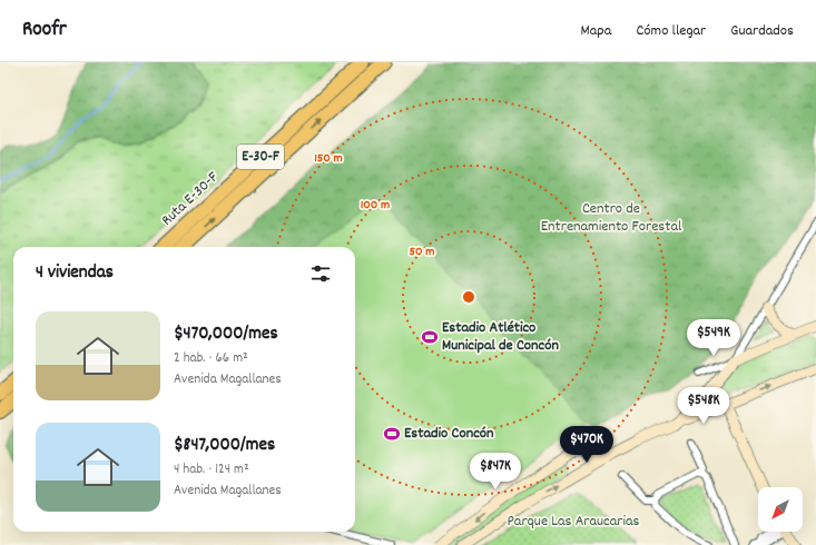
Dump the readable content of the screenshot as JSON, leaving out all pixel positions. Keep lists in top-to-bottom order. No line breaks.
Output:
{"streets":{"highway":["E-30-F","Ruta E-30-F"]},"parks":["Centro de Entrenamiento Forestal","Parque Las Araucarias"],"places":{"sports":["Estadio Atlético Municipal de Concón","Estadio Concón"]},"north":"bottom left","page":{"header":"Roofr","nav":["Mapa","Cómo llegar","Guardados"],"heading":"4 viviendas","list":[{"name":"$470,000/mes","note":"2 hab. · 66 m² · Avenida Magallanes"},{"name":"$847,000/mes","note":"4 hab. · 124 m² · Avenida Magallanes"}],"price":["$549K","$548K","$470K","$847K"]},"rings":["150 m","100 m","50 m"]}
